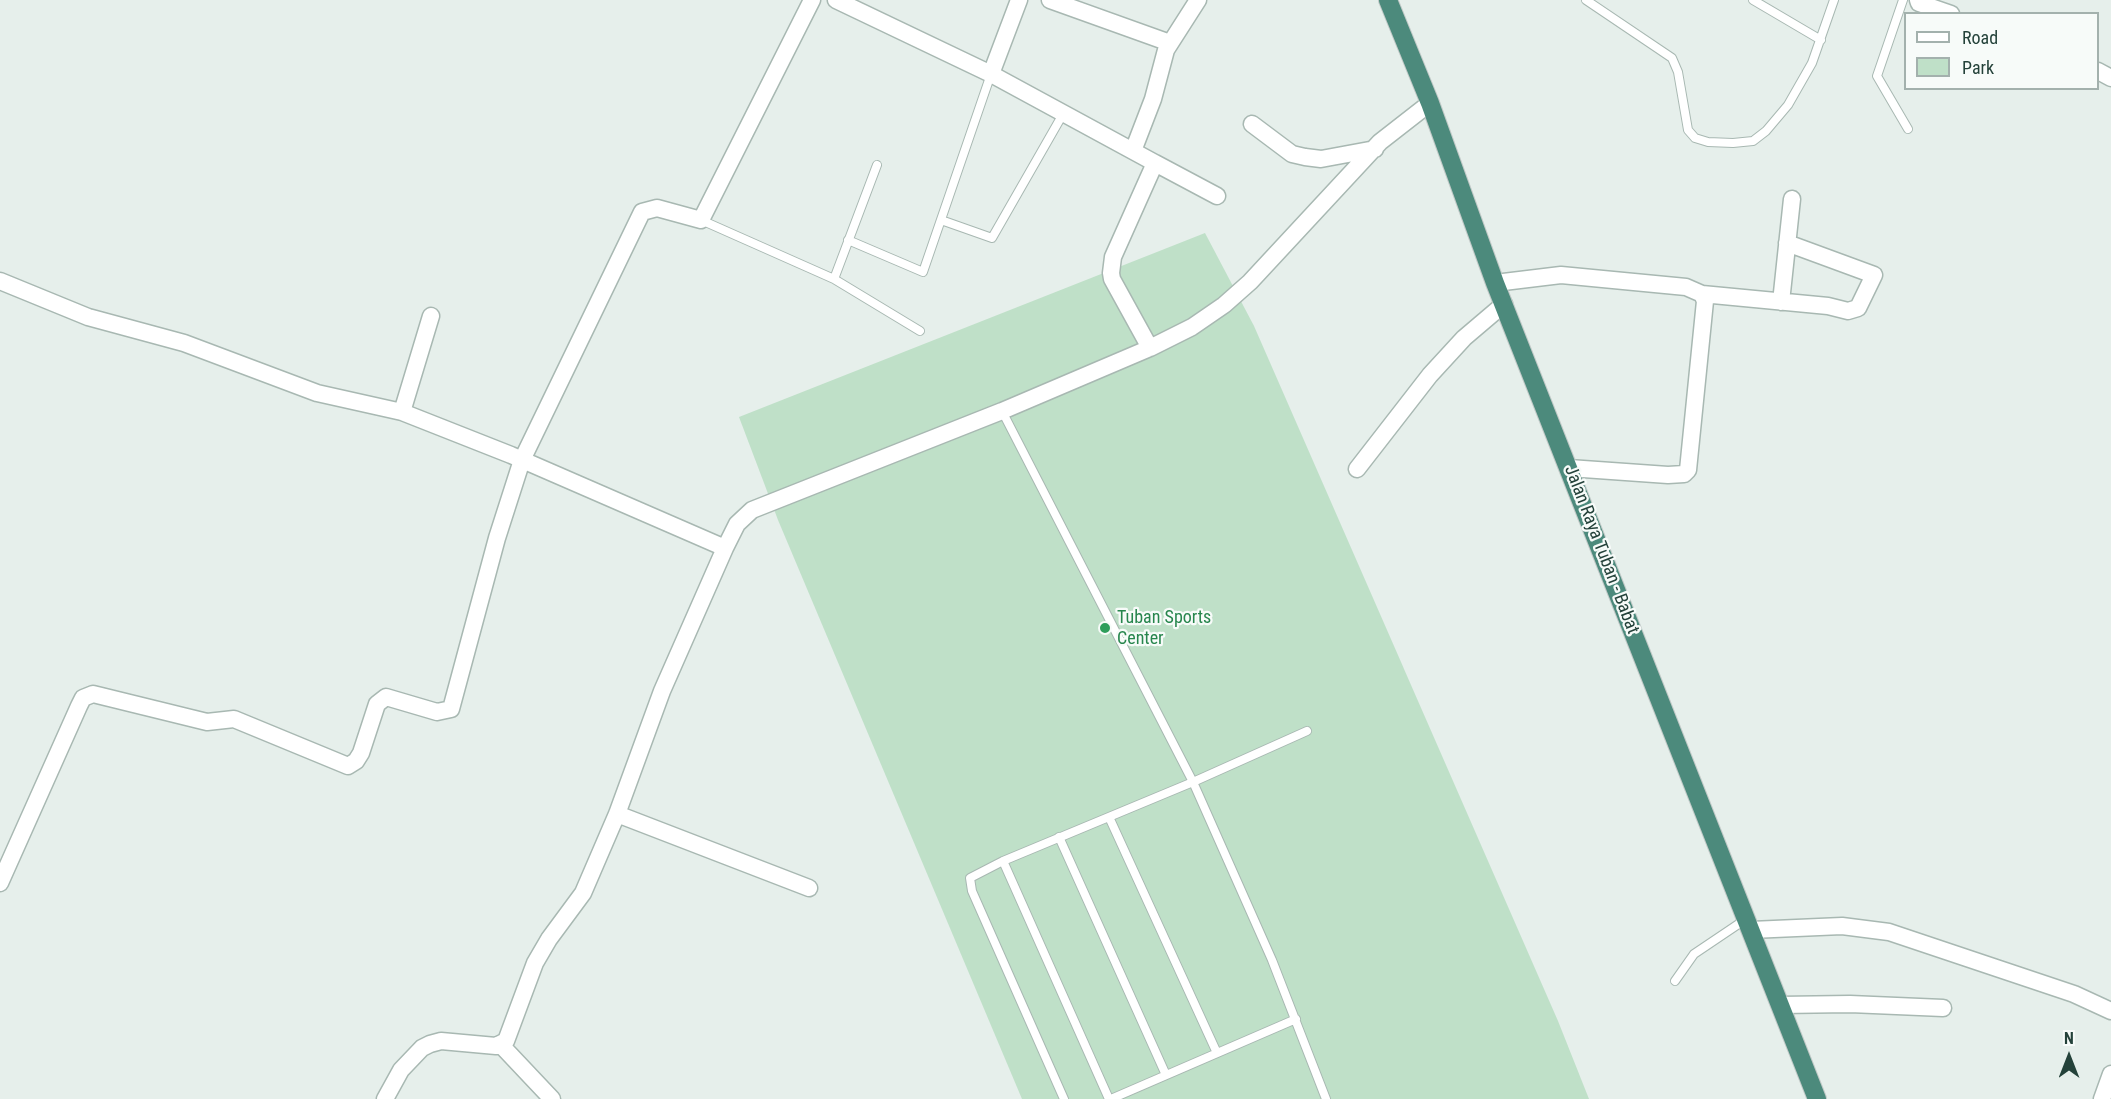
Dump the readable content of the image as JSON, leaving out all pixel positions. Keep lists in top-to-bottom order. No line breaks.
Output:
{"streets":{"highway":["Jalan Raya Tuban - Babat"]},"places":["Tuban Sports Center"],"legend":["Road","Park"],"north":"top"}
